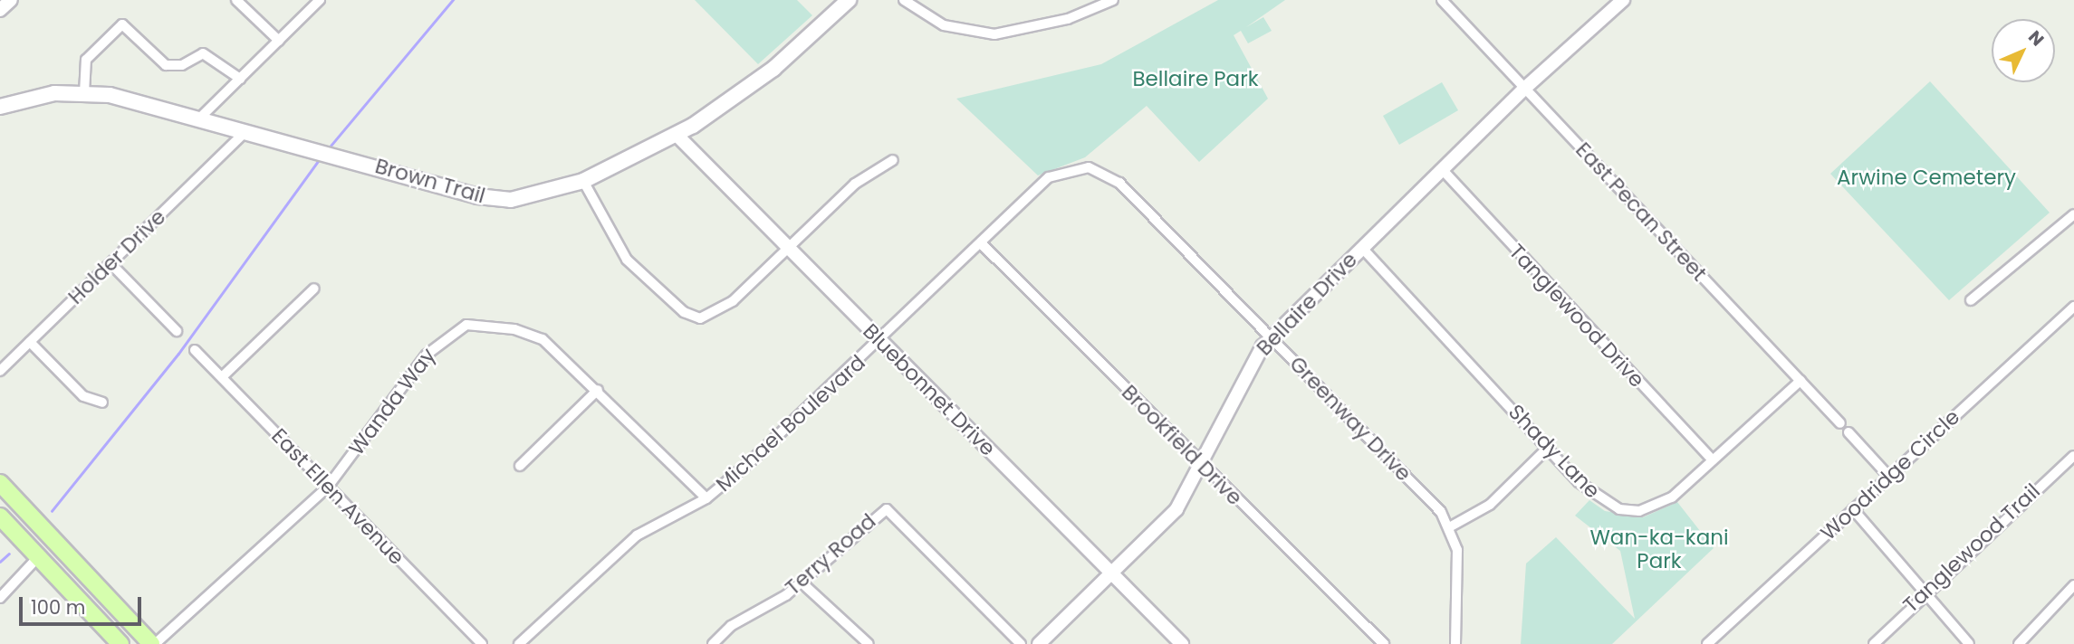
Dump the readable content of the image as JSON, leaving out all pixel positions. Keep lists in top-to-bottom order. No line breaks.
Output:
{"streets":{"main road":["Brown Trail"],"street":["East Pecan Street","Holder Drive","Bellaire Drive","Tanglewood Drive","Bluebonnet Drive","Wanda Way","Greenway Drive","Michael Boulevard","Brookfield Drive","Shady Lane","Woodridge Circle","East Ellen Avenue","Tanglewood Trail","Terry Road"]},"crossings":[["Brown Trail","Holder Drive"],["Brown Trail","Bluebonnet Drive"],["East Pecan Street","Bellaire Drive"],["East Pecan Street","Shady Lane"],["Bellaire Drive","Tanglewood Drive"],["Bellaire Drive","Bluebonnet Drive"],["Bellaire Drive","Greenway Drive"],["Bellaire Drive","Brookfield Drive"],["Bellaire Drive","Shady Lane"],["Tanglewood Drive","Shady Lane"],["Bluebonnet Drive","Michael Boulevard"],["Wanda Way","Michael Boulevard"],["Wanda Way","East Ellen Avenue"],["Greenway Drive","Michael Boulevard"],["Michael Boulevard","Brookfield Drive"]],"parks":["Bellaire Park","Arwine Cemetery","Wan-ka-kani Park"],"scale_bar":"100 m","north":"top right"}
